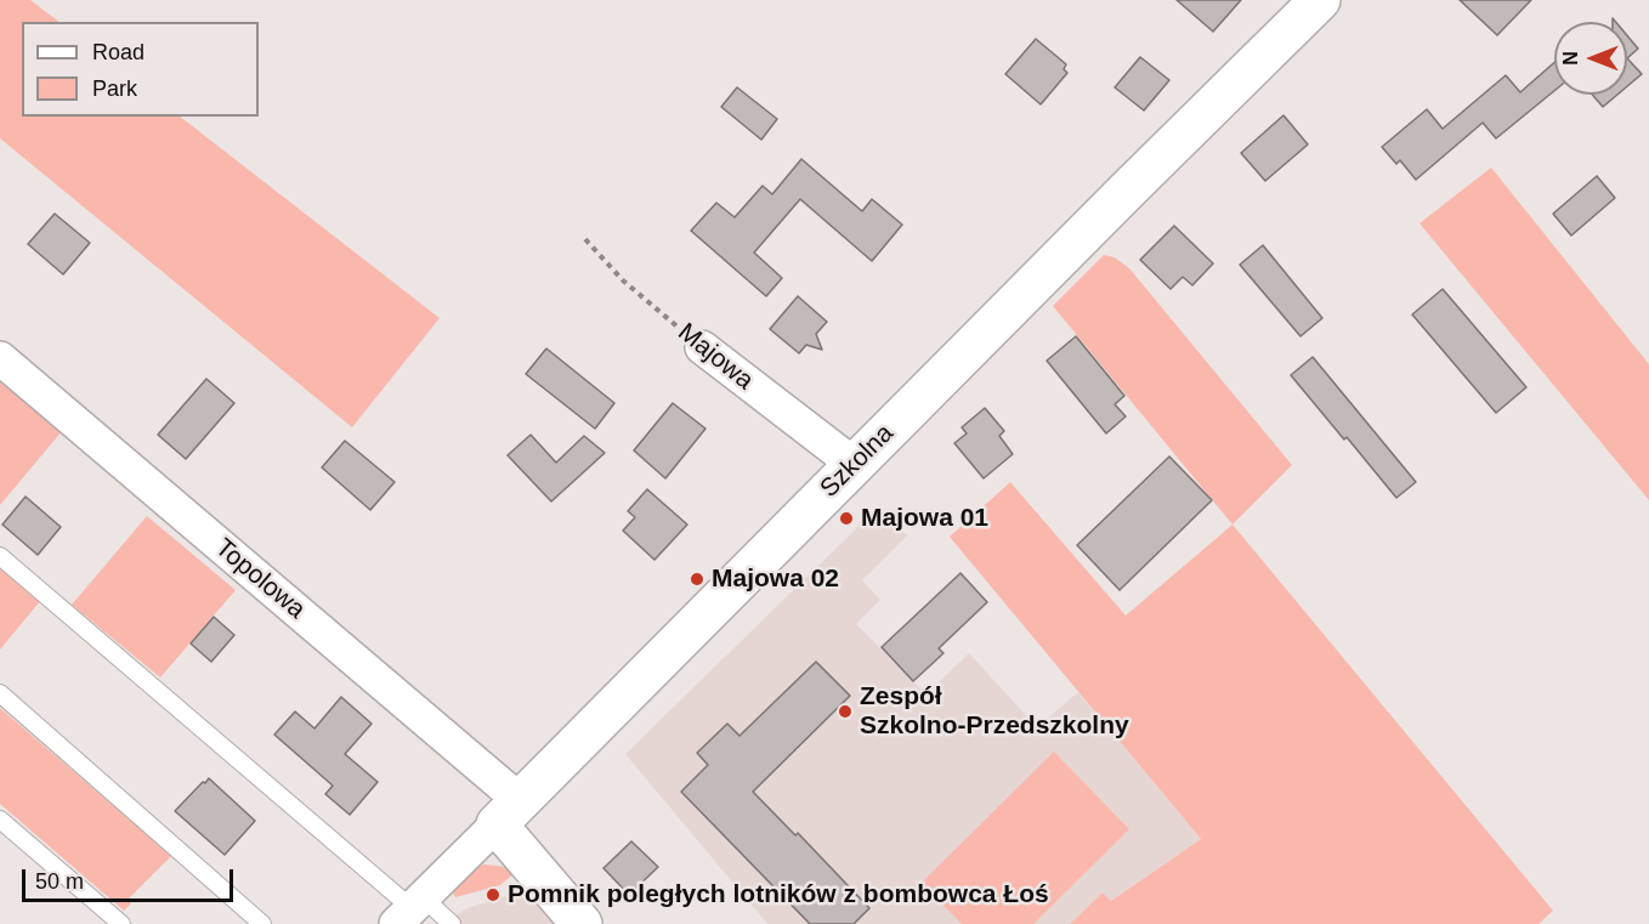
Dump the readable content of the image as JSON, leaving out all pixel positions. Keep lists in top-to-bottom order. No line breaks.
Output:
{"streets":{"street":["Majowa","Szkolna","Topolowa"]},"crossings":[["Majowa","Szkolna"],["Szkolna","Topolowa"]],"places":["Majowa 01","Majowa 02","Zespół Szkolno-Przedszkolny","Pomnik poległych lotników z bombowca Łoś"],"legend":["Road","Park"],"scale_bar":"50 m","north":"left"}
